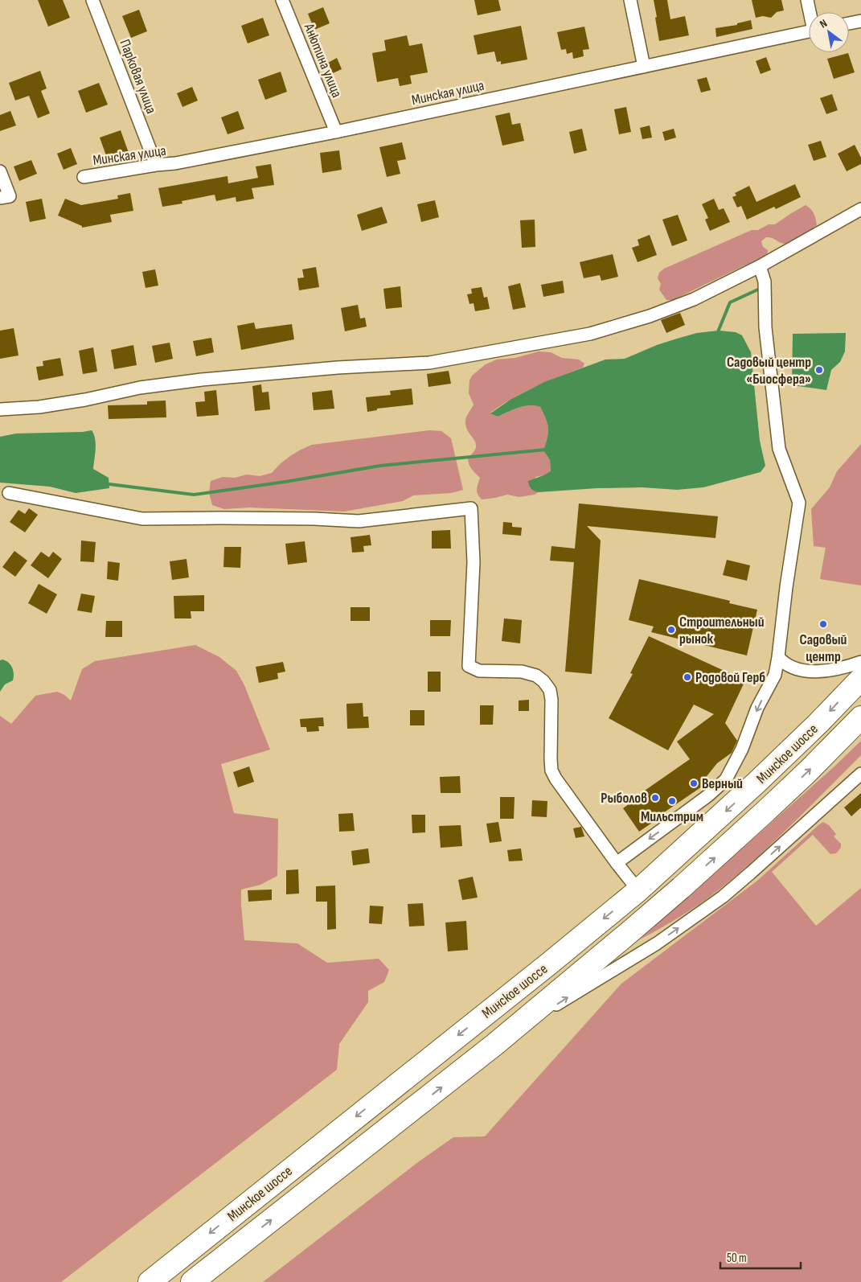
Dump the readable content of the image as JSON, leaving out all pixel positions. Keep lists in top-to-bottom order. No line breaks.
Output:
{"streets":{"highway":["Минское шоссе"],"street":["Анютина улица","Парковая улица","Минская улица"]},"crossings":[["Анютина улица","Минская улица"],["Парковая улица","Минская улица"]],"places":["Садовый центр «Биосфера»","Садовый центр","Строительный рынок","Родовой Герб","Верный","Рыболов","Мильстрим"],"scale_bar":"50 m","north":"top left"}
